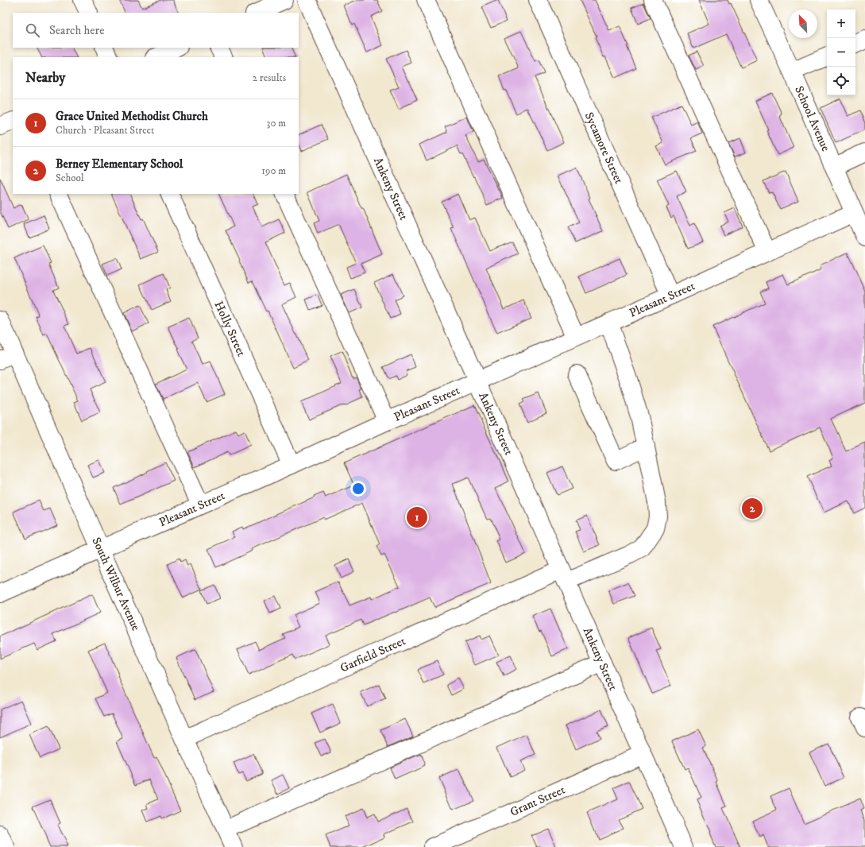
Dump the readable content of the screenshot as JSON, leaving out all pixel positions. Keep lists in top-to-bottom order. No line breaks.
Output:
{"streets":{"street":["School Avenue","Sycamore Street","Ankeny Street","Pleasant Street","Holly Street","South Wilbur Avenue","Garfield Street","Grant Street"]},"crossings":[["School Avenue","Pleasant Street"],["Sycamore Street","Pleasant Street"],["Ankeny Street","Pleasant Street"],["Ankeny Street","Garfield Street"],["Ankeny Street","Grant Street"],["Pleasant Street","Holly Street"],["Pleasant Street","South Wilbur Avenue"],["Pleasant Street","Garfield Street"],["South Wilbur Avenue","Garfield Street"]],"north":"top left","page":{"map_buttons":["+","−"],"search":"Search here","heading":["Nearby","2 results"],"list":[{"mark":"1","name":"Grace United Methodist Church","note":"Church · Pleasant Street","value":"30 m"},{"mark":"2","name":"Berney Elementary School","note":"School","value":"190 m"}],"pins":["2","1"]}}
